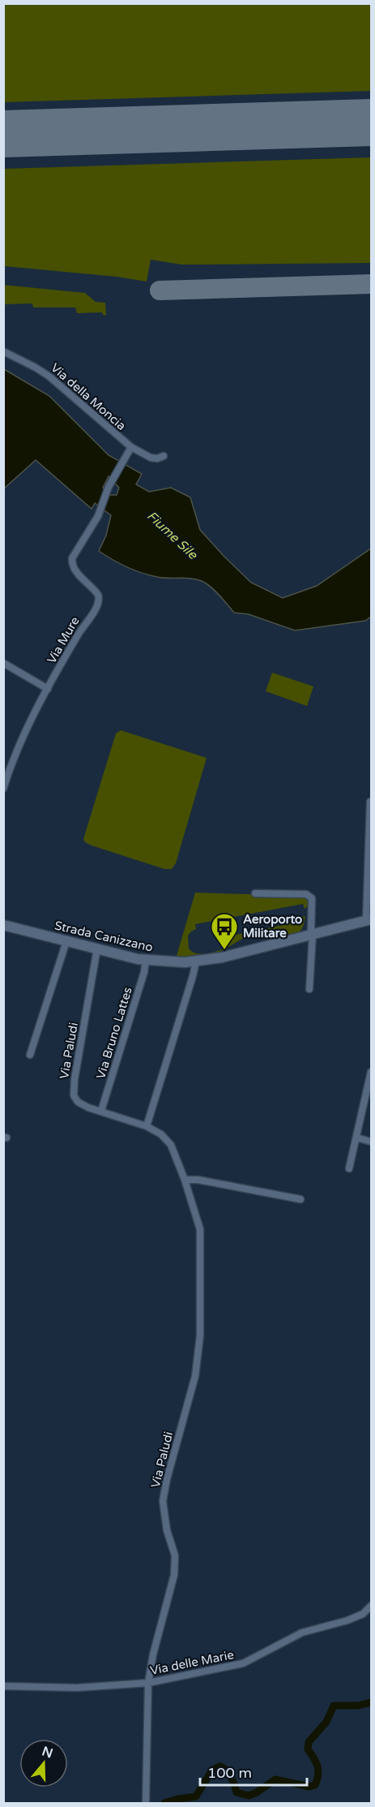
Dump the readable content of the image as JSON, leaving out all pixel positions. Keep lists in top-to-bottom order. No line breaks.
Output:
{"streets":{"street":["Via della Moncia","Via Mure","Strada Canizzano","Via Bruno Lattes","Via Paludi","Via delle Marie"]},"crossings":[["Via della Moncia","Via Mure"],["Strada Canizzano","Via Bruno Lattes"],["Strada Canizzano","Via Paludi"],["Via Bruno Lattes","Via Paludi"],["Via Paludi","Via delle Marie"]],"water":["Fiume Sile"],"places":{"bus stop":["Aeroporto Militare"]},"scale_bar":"100 m","north":"top"}
